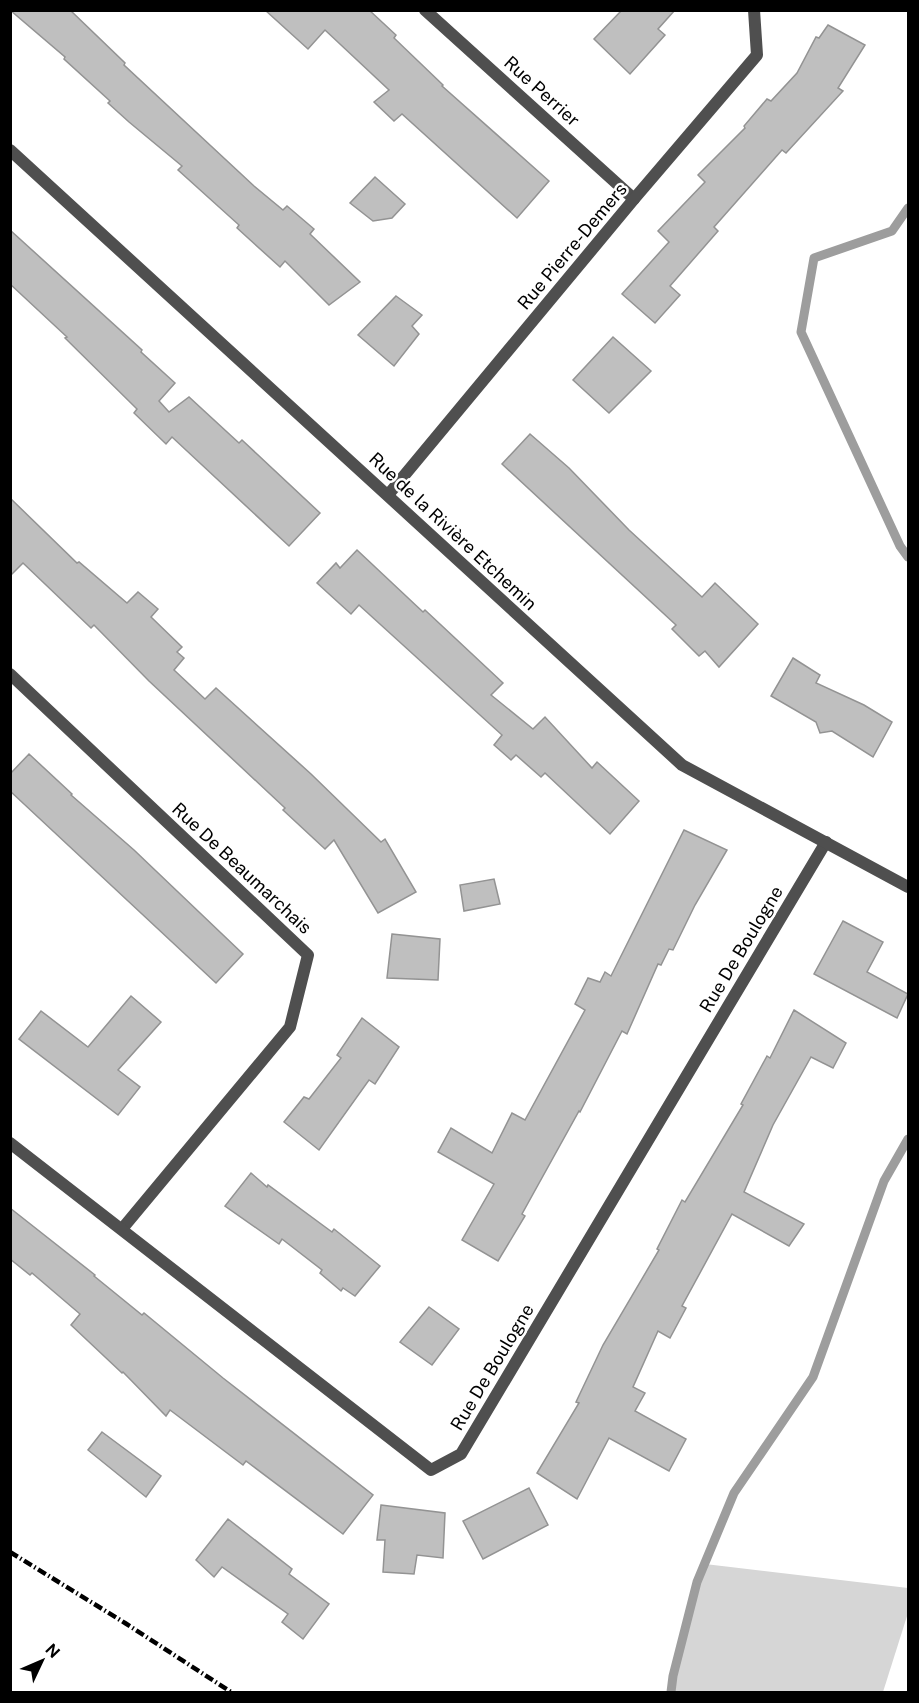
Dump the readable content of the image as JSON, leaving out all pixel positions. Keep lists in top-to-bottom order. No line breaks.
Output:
{"streets":{"street":["Rue Perrier","Rue Pierre-Demers","Rue de la Rivière Etchemin","Rue De Beaumarchais","Rue De Boulogne"]},"crossings":[["Rue Perrier","Rue Pierre-Demers"],["Rue Pierre-Demers","Rue de la Rivière Etchemin"],["Rue de la Rivière Etchemin","Rue De Boulogne"],["Rue De Beaumarchais","Rue De Boulogne"]],"north":"top right"}
